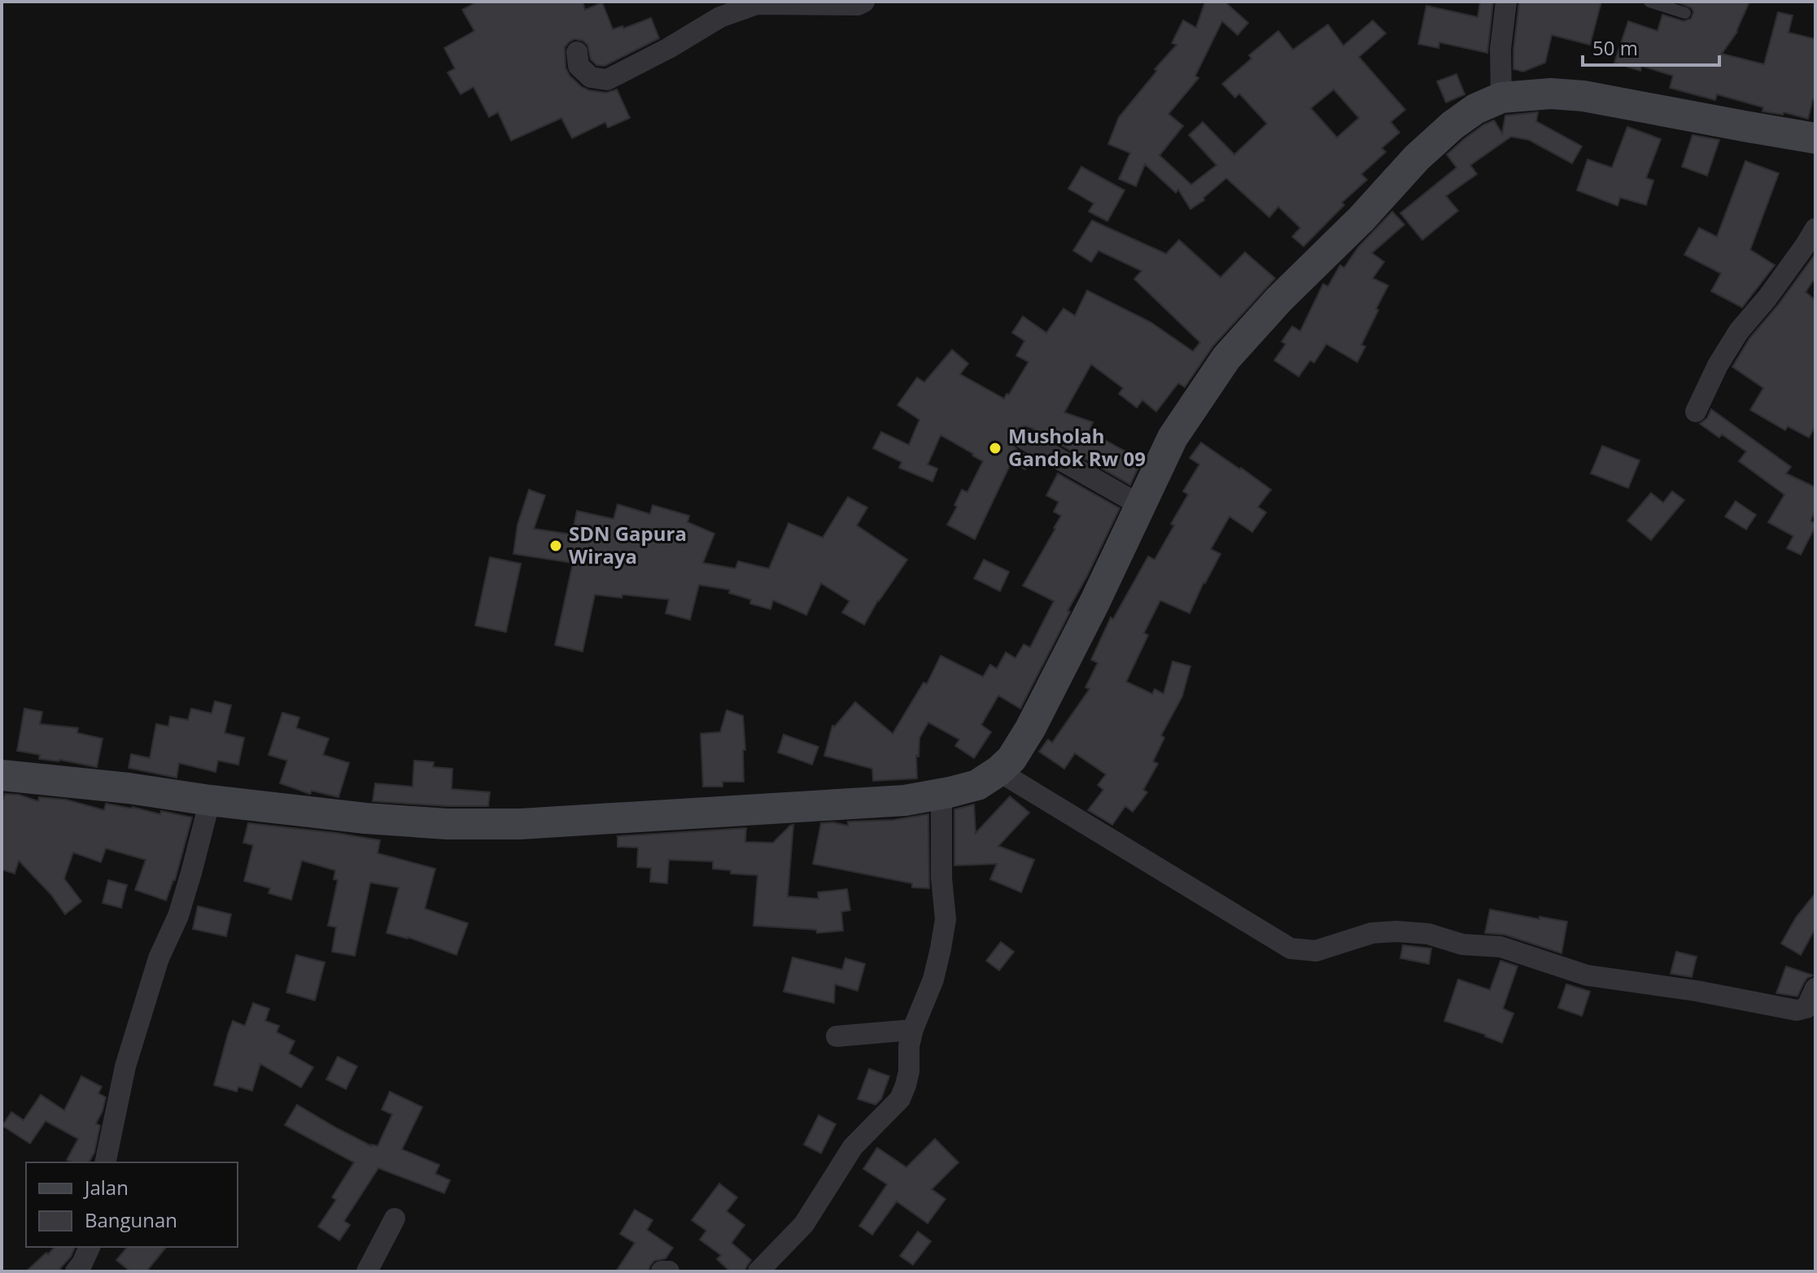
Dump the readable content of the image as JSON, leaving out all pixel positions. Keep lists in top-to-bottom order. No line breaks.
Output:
{"places":["Musholah Gandok Rw 09","SDN Gapura Wiraya"],"legend":["Jalan","Bangunan"],"scale_bar":"50 m"}
